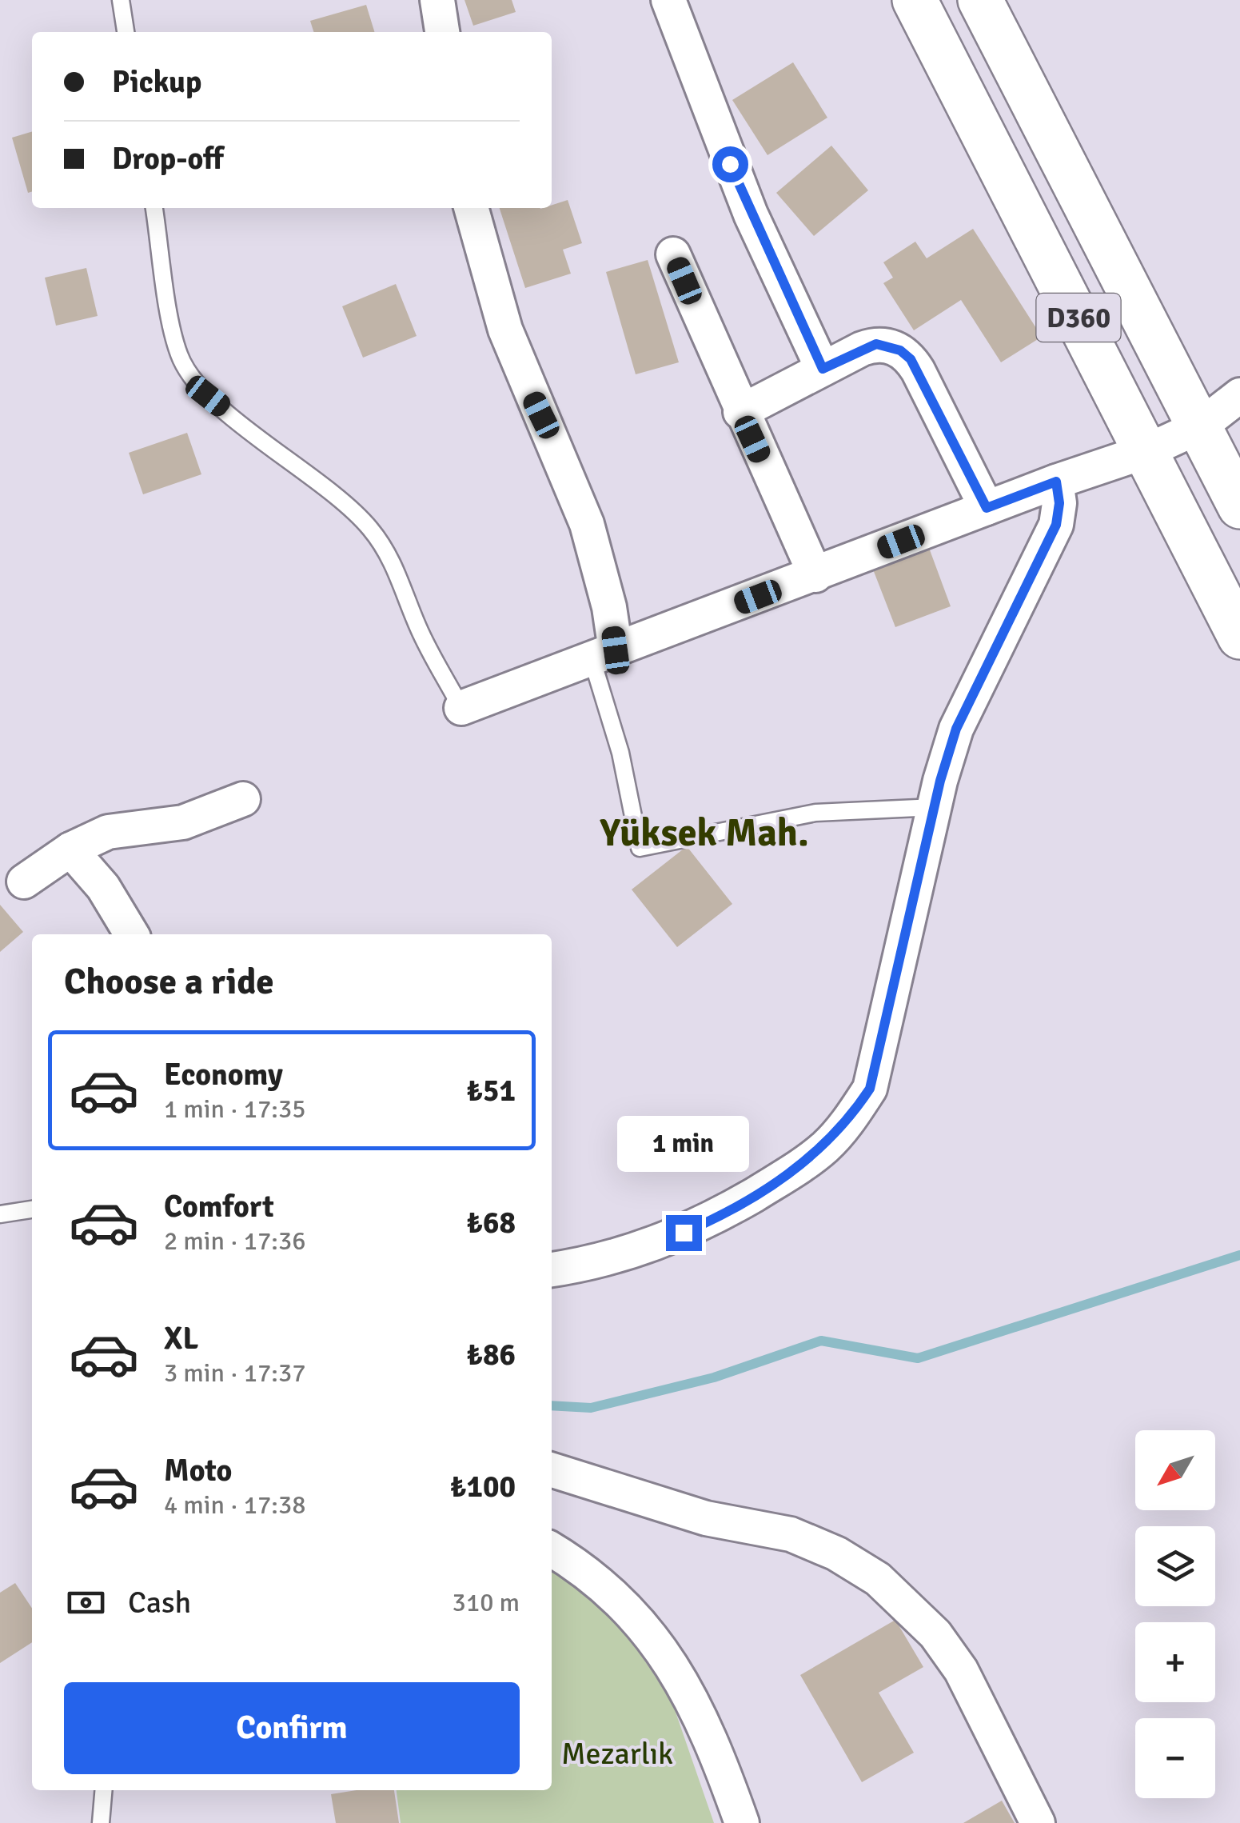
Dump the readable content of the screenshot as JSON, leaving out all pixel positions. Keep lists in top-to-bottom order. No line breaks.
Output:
{"streets":{"highway":["D360"]},"districts":["Yüksek Mah."],"parks":["Mezarlık"],"north":"bottom left","page":{"banner":["Pickup","Drop-off"],"heading":"Choose a ride","list":[{"name":"Economy","note":"1 min · 17:35","value":"₺51"},{"name":"Comfort","note":"2 min · 17:36","value":"₺68"},{"name":"XL","note":"3 min · 17:37","value":"₺86"},{"name":"Moto","note":"4 min · 17:38","value":"₺100"}],"bubble":"1 min","map_buttons":["+","−"],"pay":["Cash","310 m"],"buttons":"Confirm"}}
